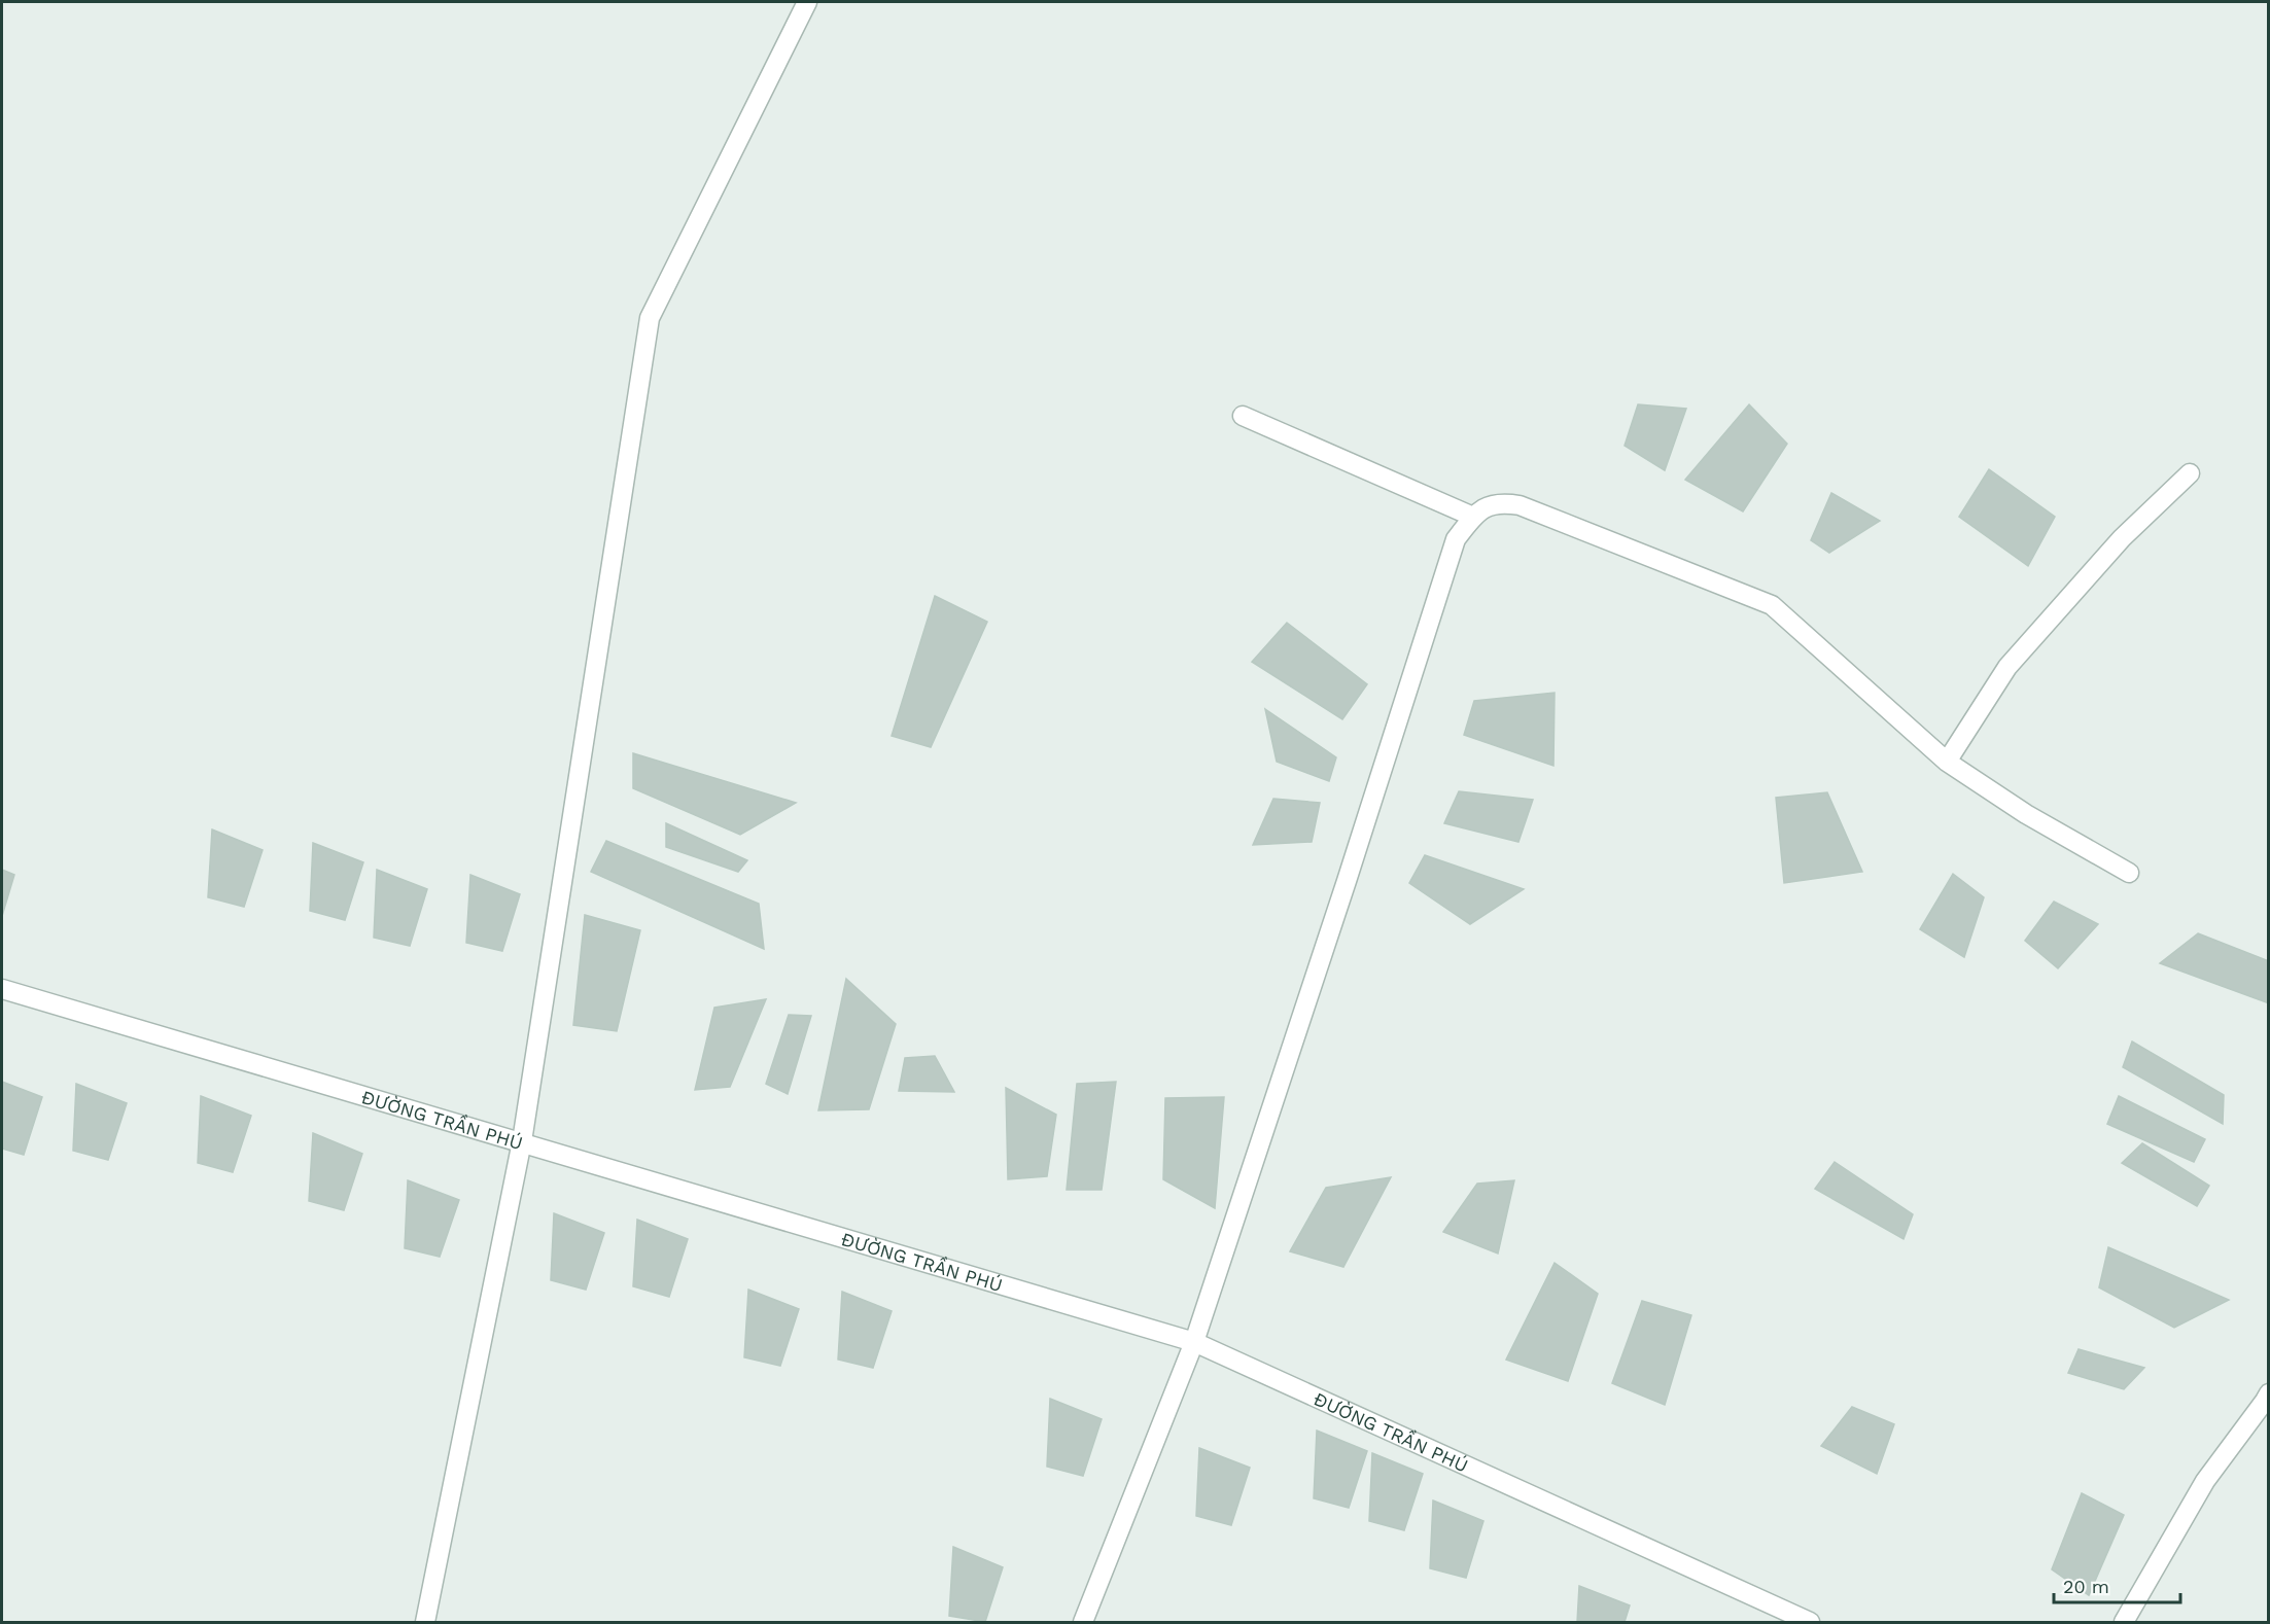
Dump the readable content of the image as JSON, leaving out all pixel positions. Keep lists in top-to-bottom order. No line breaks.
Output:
{"streets":{"street":["ĐƯỜNG TRẦN PHÚ"]},"scale_bar":"20 m"}
